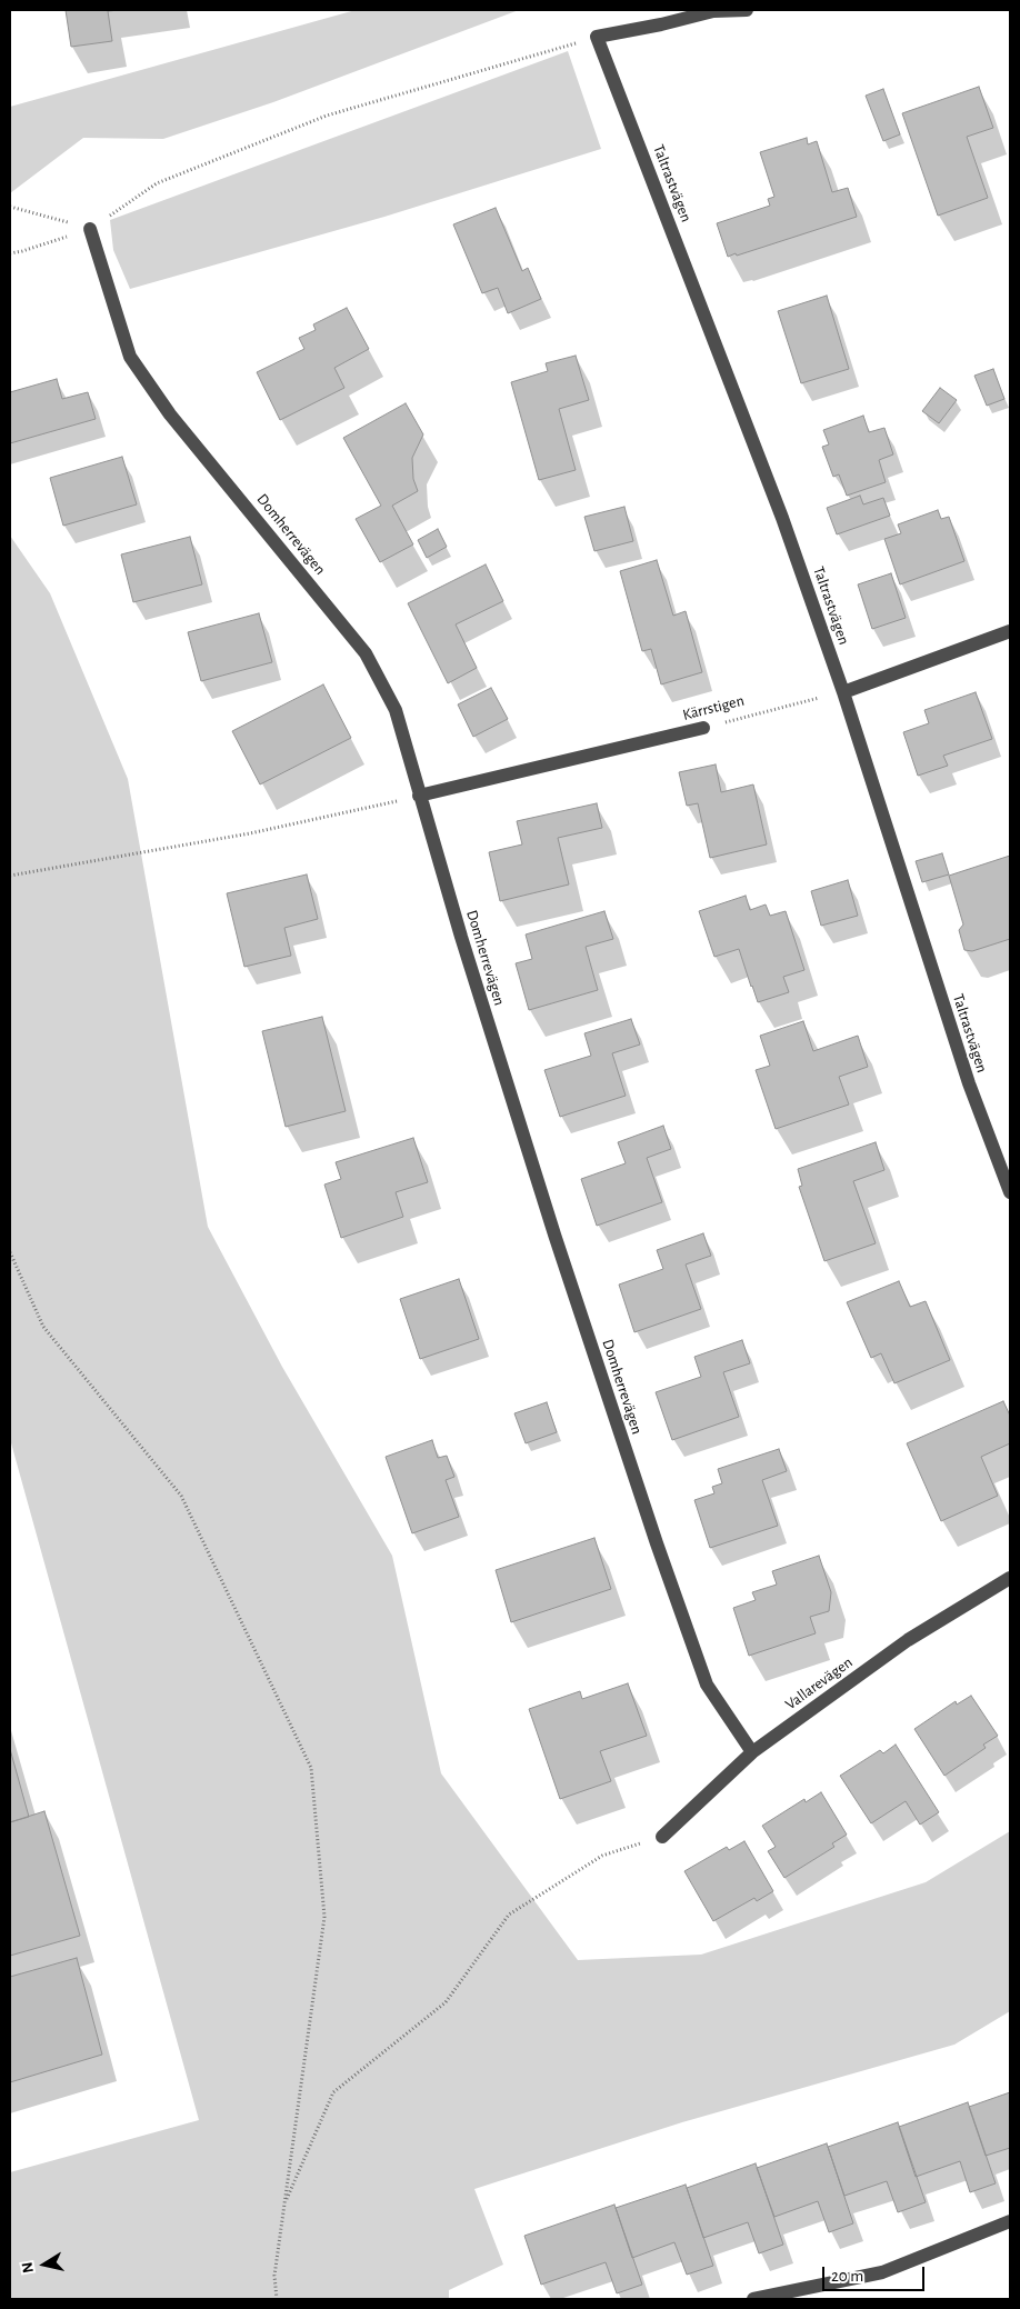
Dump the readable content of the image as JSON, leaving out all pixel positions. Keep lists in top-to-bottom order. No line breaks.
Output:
{"streets":{"street":["Taltrastvägen","Domherrevägen","Kärrstigen","Vallarevägen"]},"crossings":[["Taltrastvägen","Kärrstigen"],["Domherrevägen","Kärrstigen"],["Domherrevägen","Vallarevägen"]],"scale_bar":"20 m","north":"left"}
